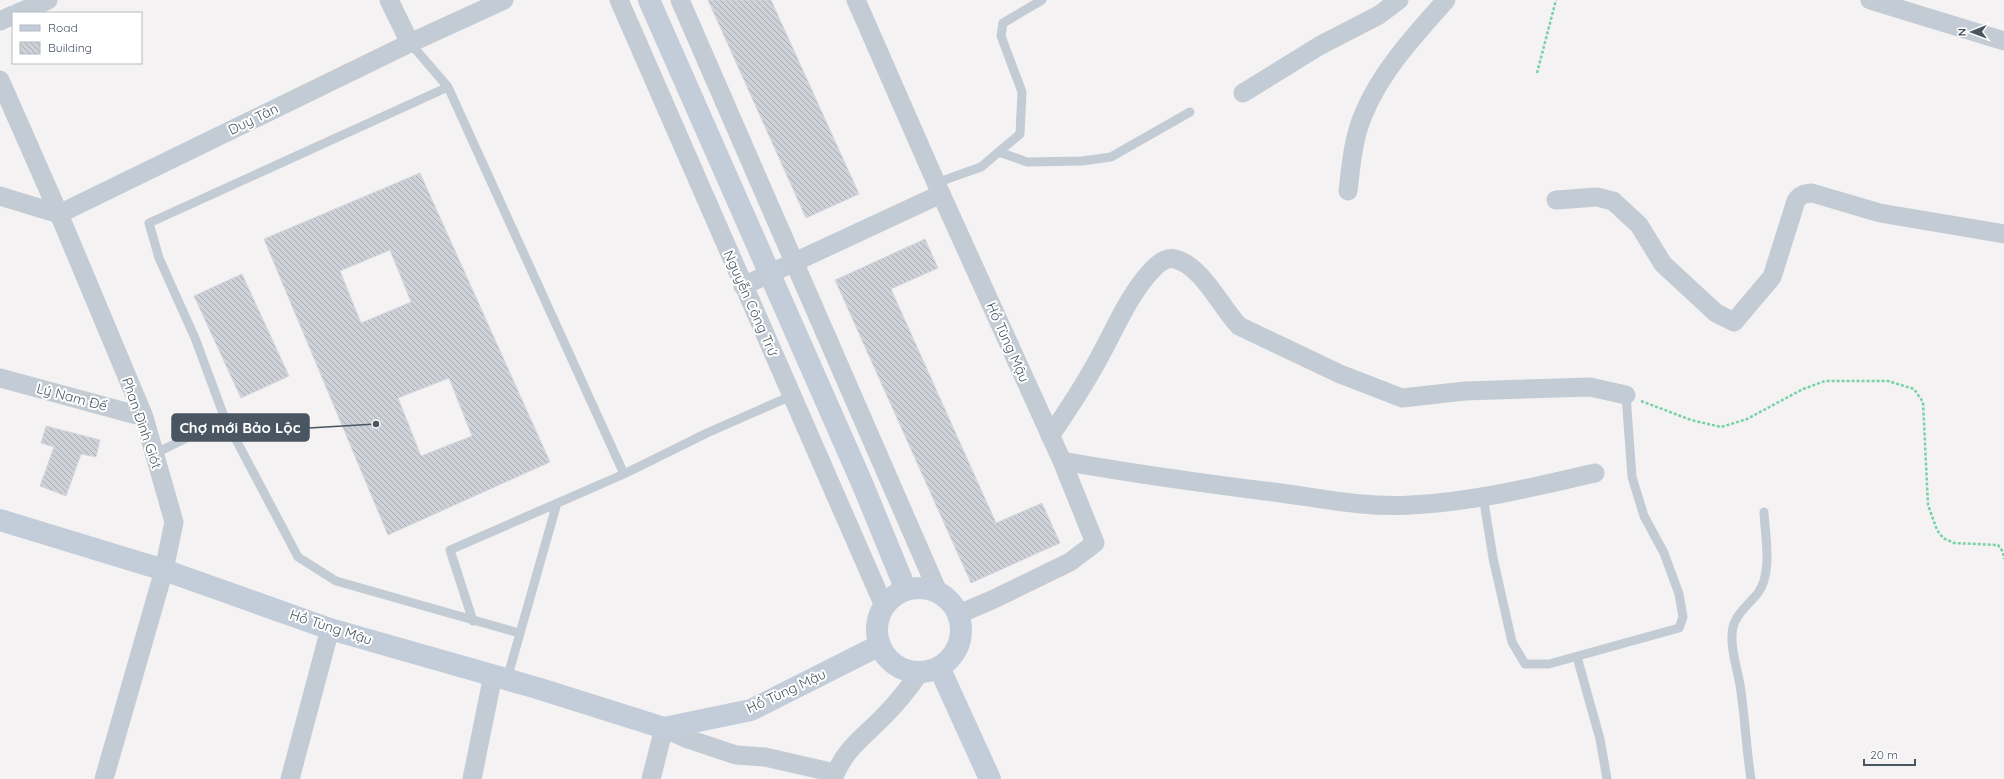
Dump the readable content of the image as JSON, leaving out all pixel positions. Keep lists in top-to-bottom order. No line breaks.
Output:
{"streets":{"street":["Duy Tân","Nguyễn Công Trứ","Hồ Tùng Mậu","Lý Nam Đế","Phan Đình Giót"]},"crossings":[["Duy Tân","Phan Đình Giót"],["Nguyễn Công Trứ","Hồ Tùng Mậu"],["Hồ Tùng Mậu","Phan Đình Giót"],["Lý Nam Đế","Phan Đình Giót"]],"places":["Chợ mới Bảo Lộc"],"legend":["Road","Building"],"scale_bar":"20 m","north":"left"}
